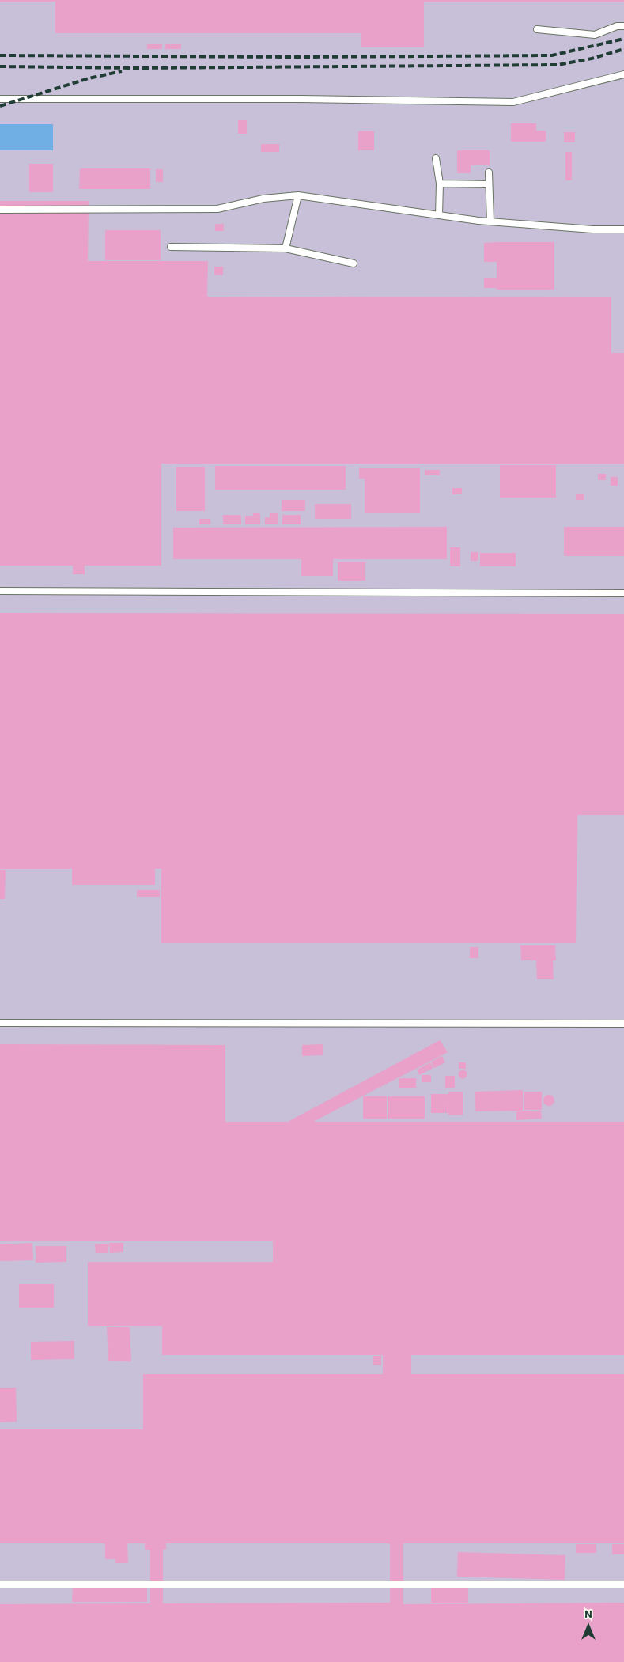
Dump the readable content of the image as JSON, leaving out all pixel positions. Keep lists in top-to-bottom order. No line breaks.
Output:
{"north":"top"}
